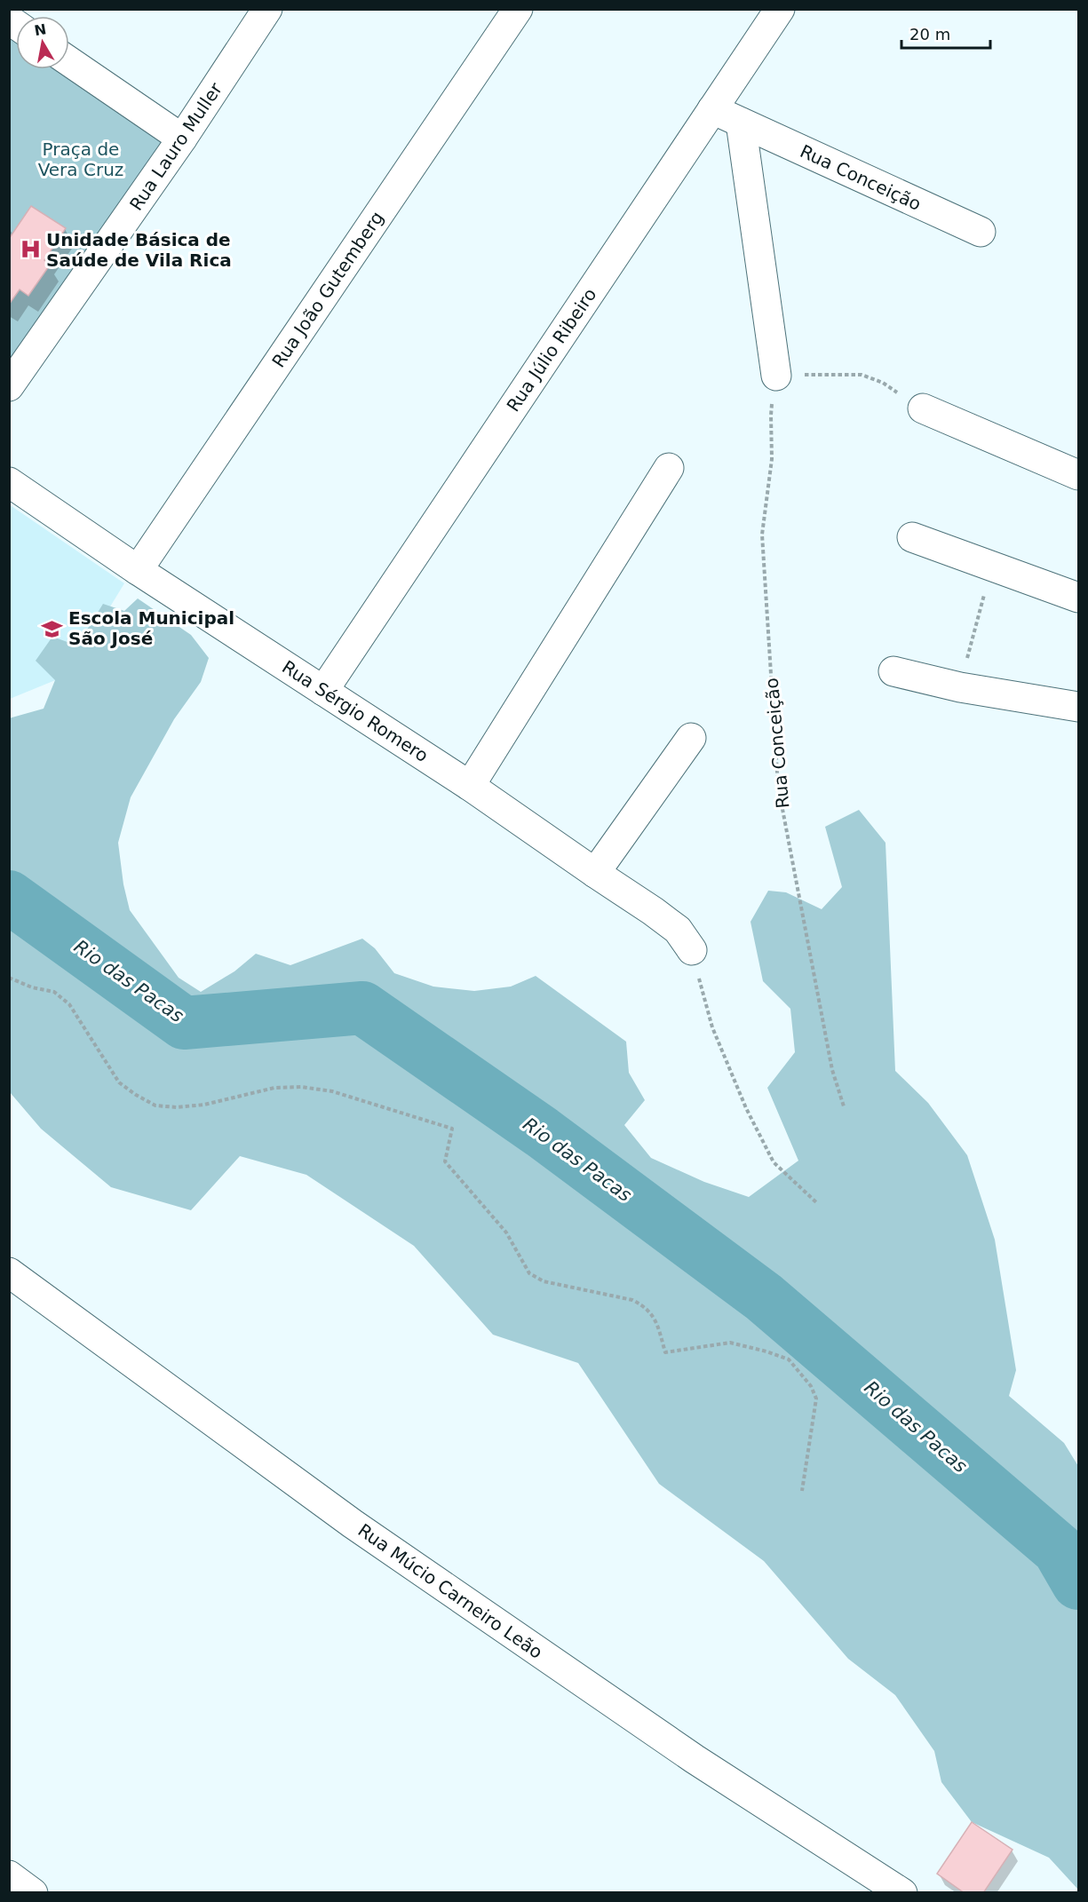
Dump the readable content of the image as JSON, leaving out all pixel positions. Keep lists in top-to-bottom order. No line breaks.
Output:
{"streets":{"street":["Rua Lauro Muller","Rua Conceição","Rua João Gutemberg","Rua Júlio Ribeiro","Rua Sérgio Romero","Rua Múcio Carneiro Leão"]},"crossings":[["Rua Conceição","Rua Júlio Ribeiro"],["Rua João Gutemberg","Rua Sérgio Romero"],["Rua Júlio Ribeiro","Rua Sérgio Romero"]],"water":["Rio das Pacas"],"parks":["Praça de Vera Cruz"],"places":{"hospital":["Unidade Básica de Saúde de Vila Rica"],"school or university":["Escola Municipal São José"]},"scale_bar":"20 m","north":"top"}
